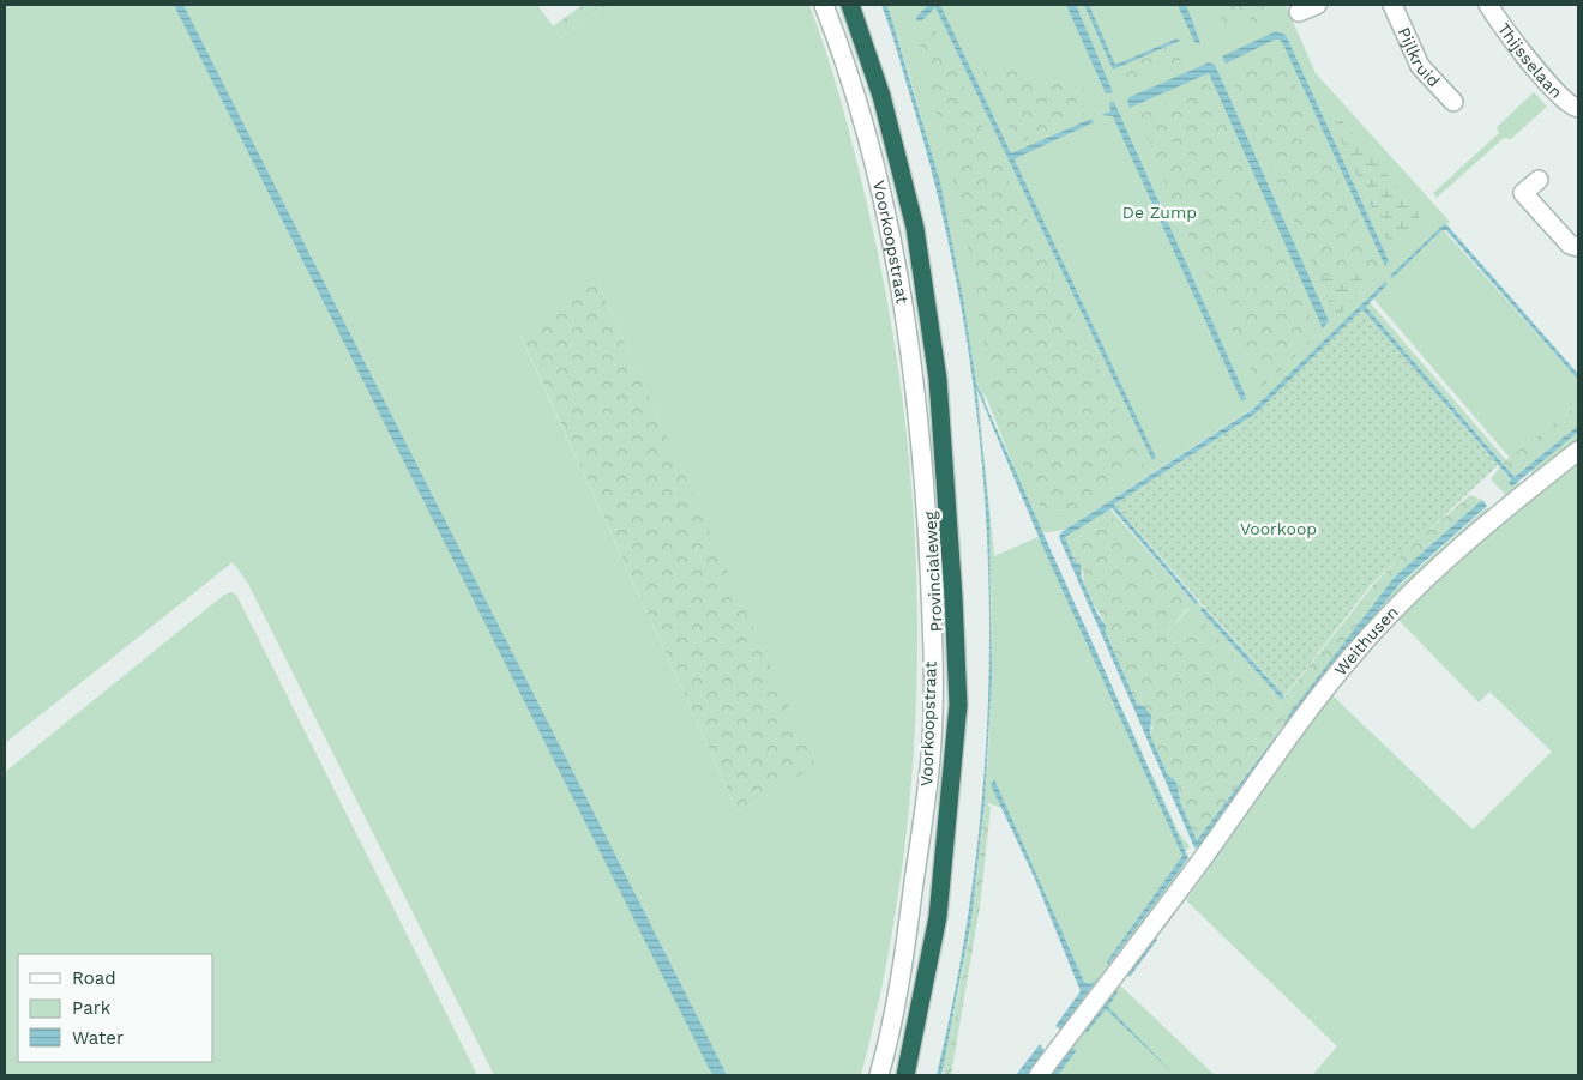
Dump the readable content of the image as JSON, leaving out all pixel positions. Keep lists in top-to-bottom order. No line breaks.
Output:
{"streets":{"highway":["Provincialeweg"],"street":["Pijlkruid","Thijsselaan","Voorkoopstraat","Weithusen"]},"parks":["De Zump","Voorkoop"],"legend":["Road","Park","Water"]}
